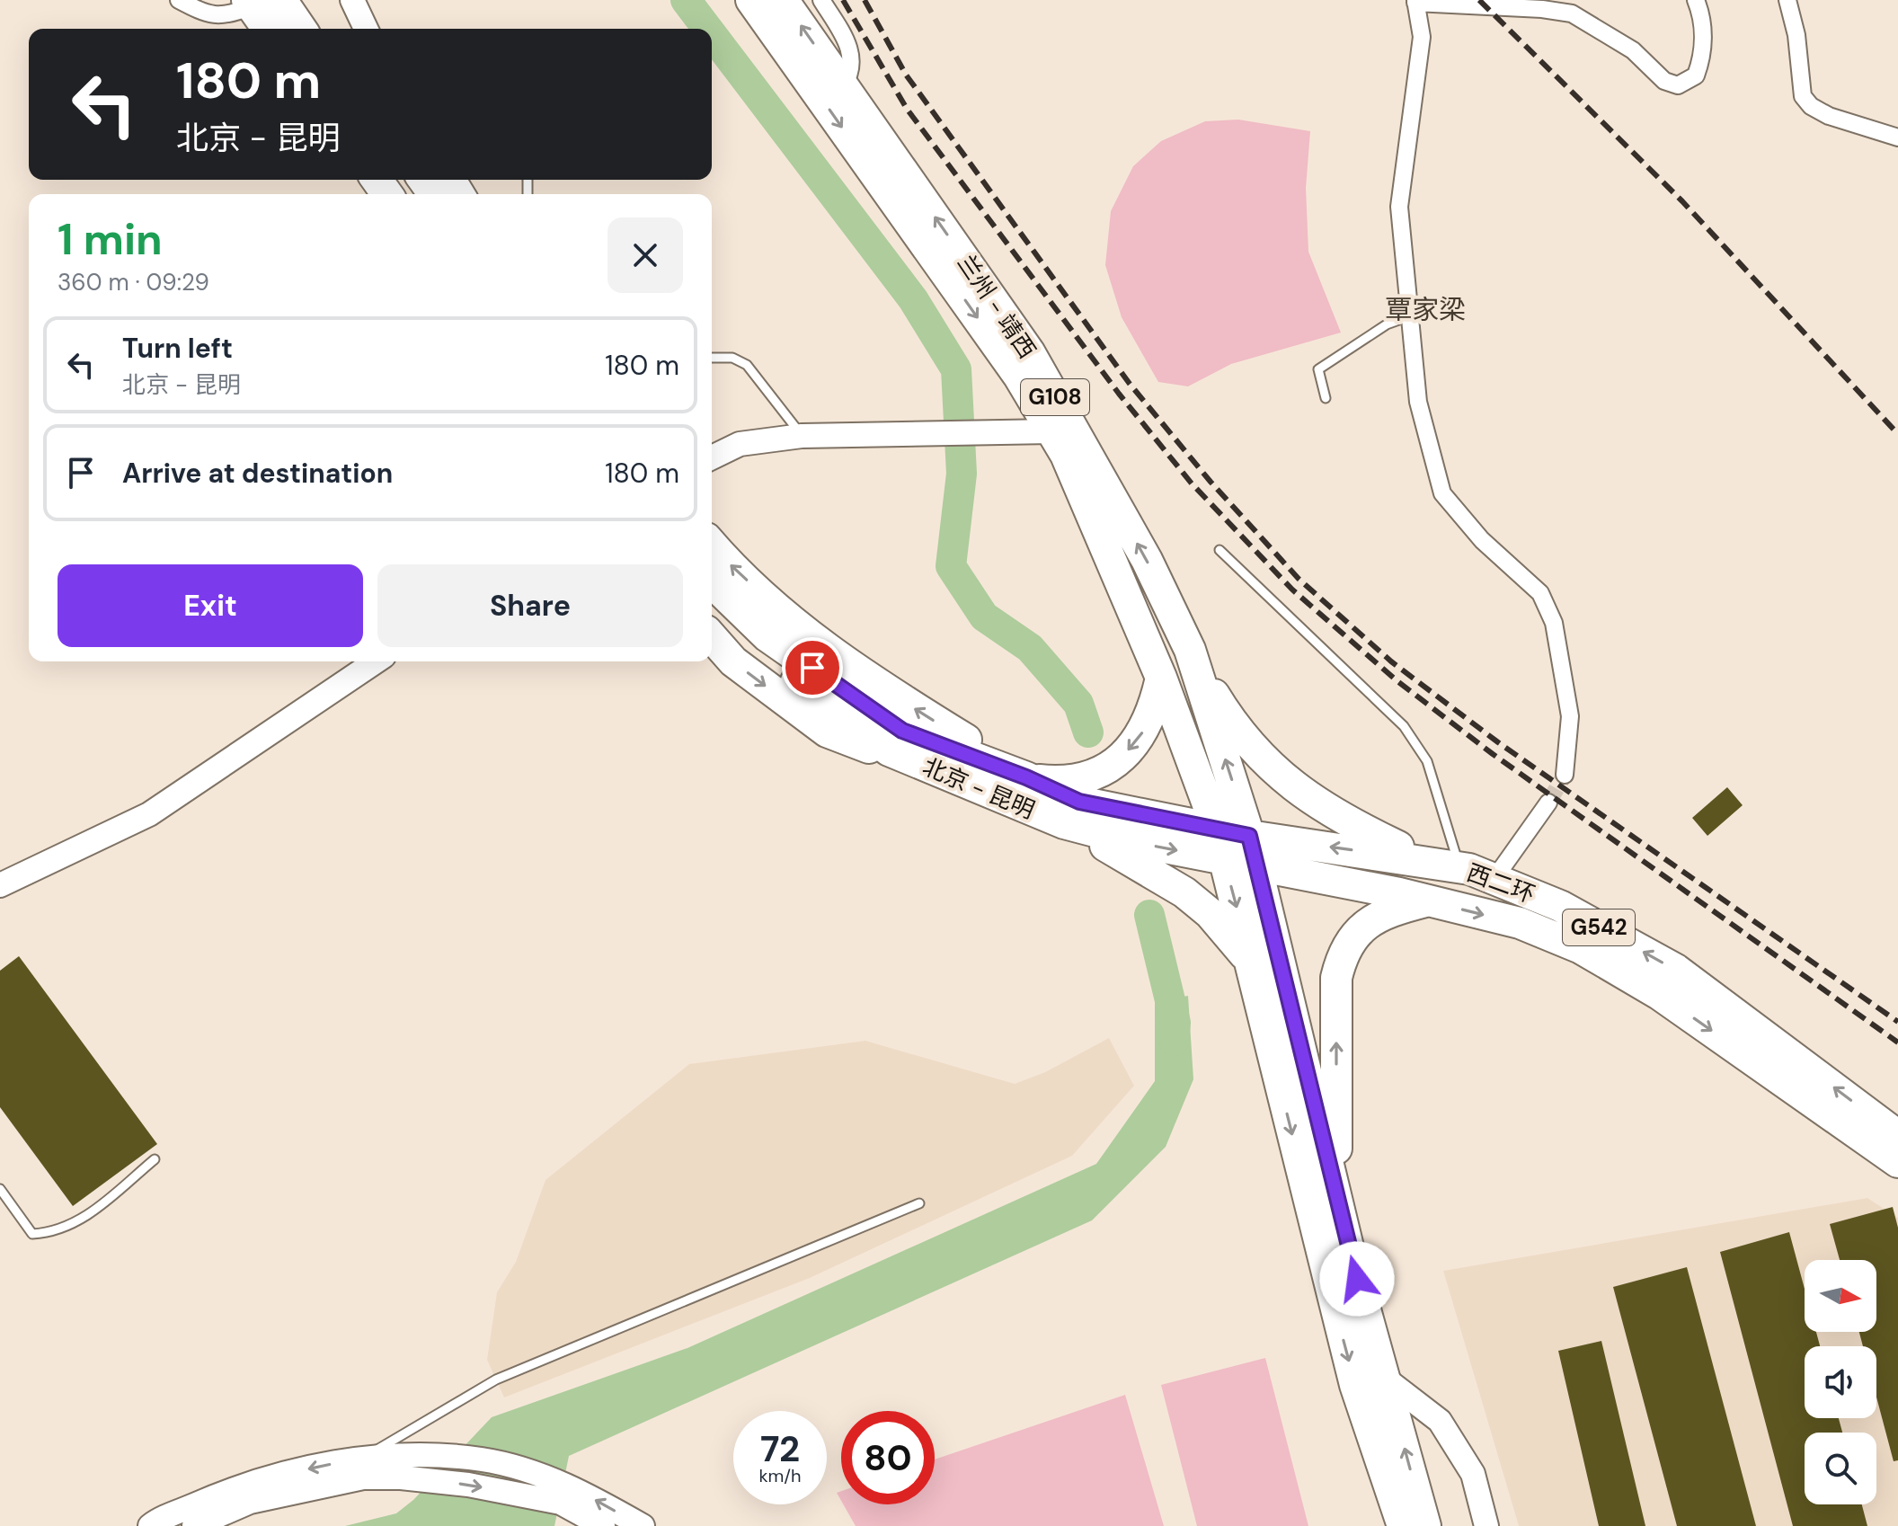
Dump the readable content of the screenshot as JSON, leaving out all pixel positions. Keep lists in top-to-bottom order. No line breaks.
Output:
{"streets":{"highway":["兰州 - 靖西","G108","北京 - 昆明","西二环","G542"]},"crossings":[["兰州 - 靖西","G108"],["兰州 - 靖西","北京 - 昆明"],["兰州 - 靖西","西二环"],["G108","北京 - 昆明"],["G108","西二环"],["北京 - 昆明","西二环"]],"districts":["覃家梁"],"north":"right","page":{"turn":["180 m","北京 - 昆明"],"heading":["1 min","360 m · 09:29"],"list":[{"name":"Turn left","note":"北京 - 昆明","value":"180 m"},{"name":"Arrive at destination","value":"180 m"}],"buttons":["Exit","Share"],"speed":"72 km/h","limit":"80"}}
